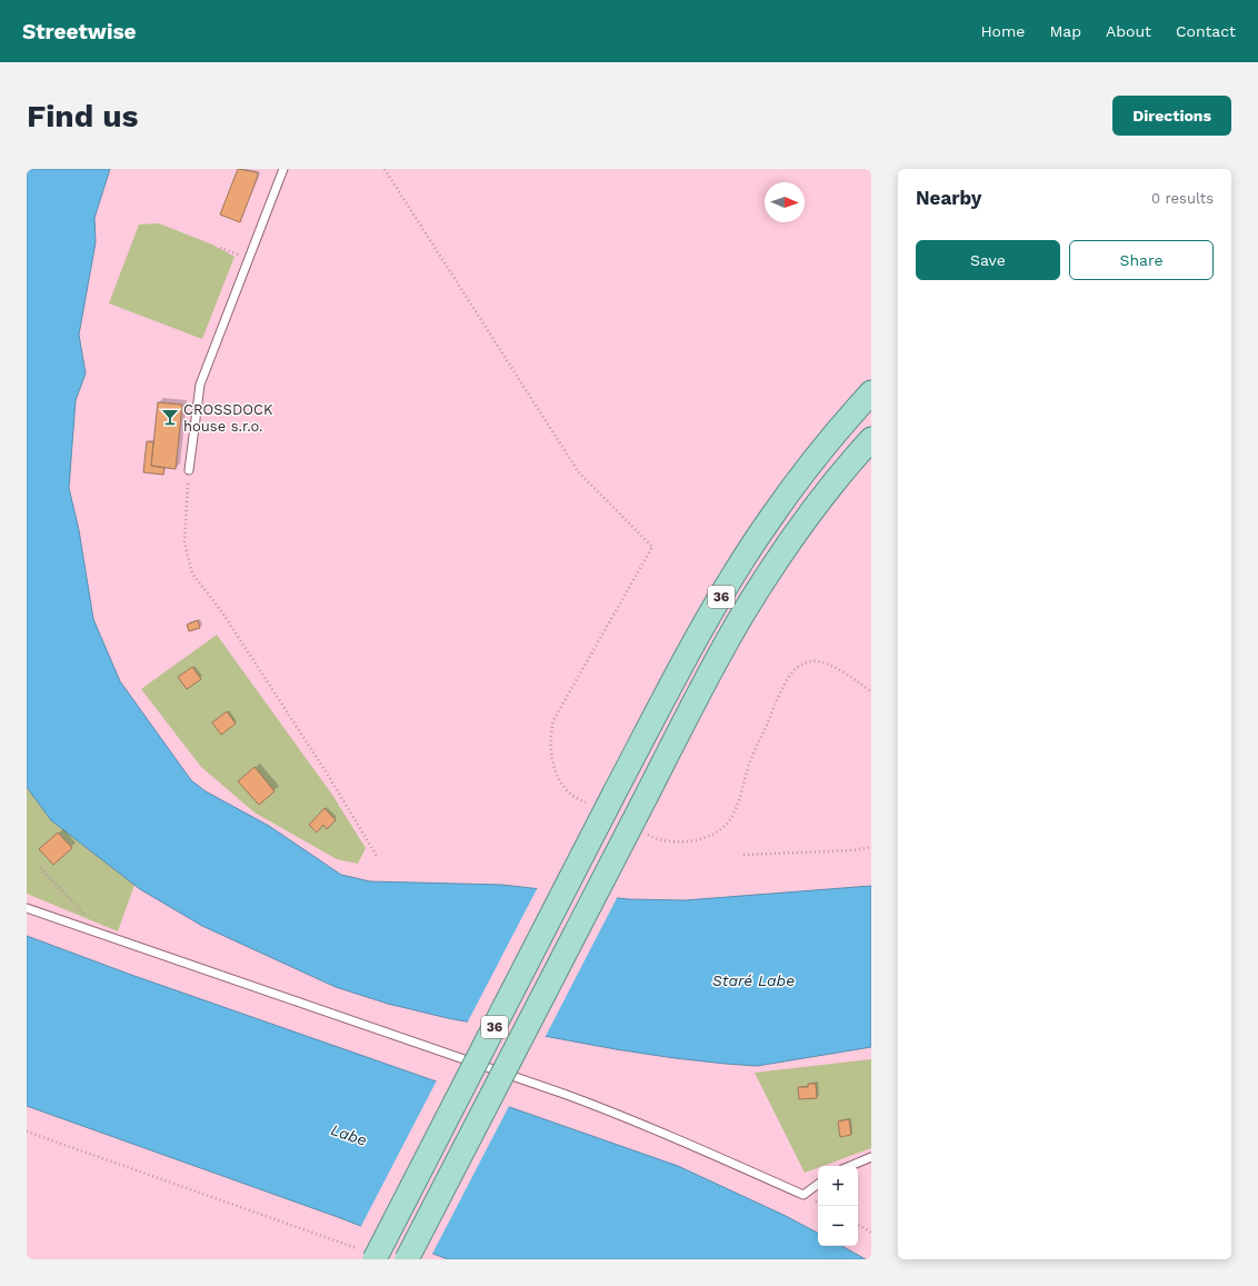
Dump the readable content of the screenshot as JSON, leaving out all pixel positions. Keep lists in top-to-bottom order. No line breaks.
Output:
{"streets":{"main road":["36"]},"water":["Staré Labe","Labe"],"places":{"bar":["CROSSDOCK house s.r.o."]},"north":"right","page":{"header":"Streetwise","nav":["Home","Map","About","Contact"],"buttons":["Directions",["Save","Share"]],"title":"Find us","heading":["Nearby","0 results"],"map_buttons":["+","−"]}}
